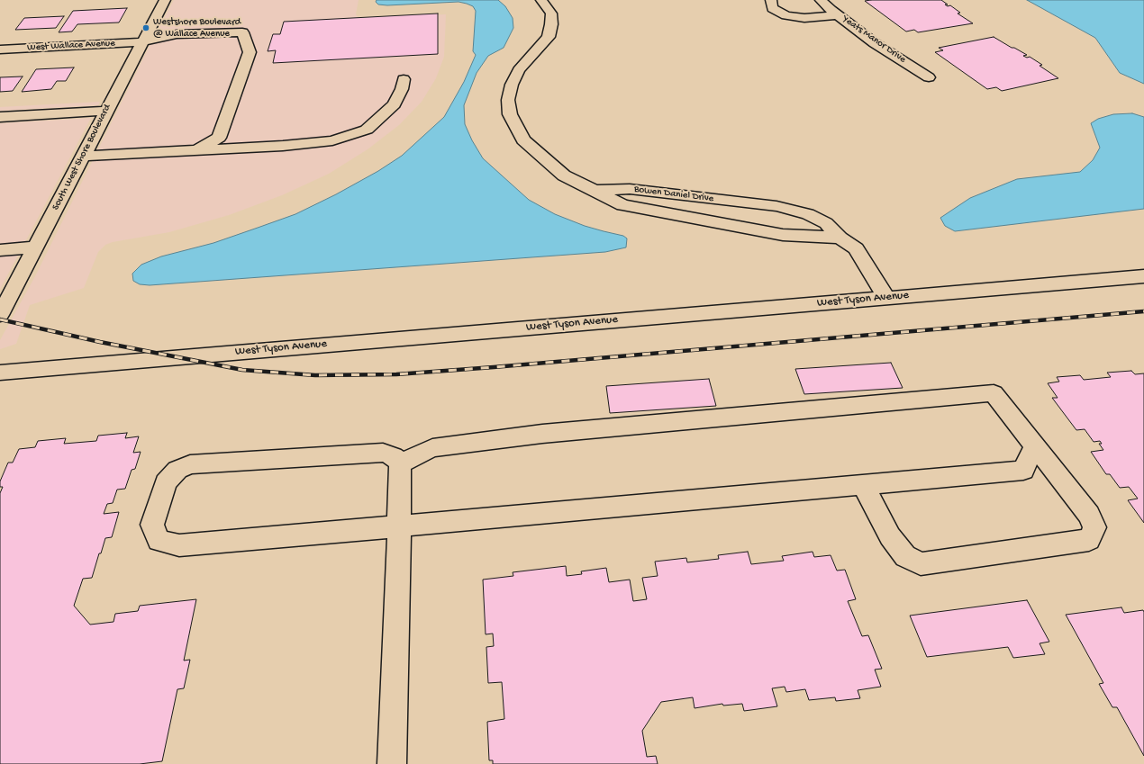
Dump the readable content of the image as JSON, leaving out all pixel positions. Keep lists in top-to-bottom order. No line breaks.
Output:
{"streets":{"street":["Yeats Manor Drive","West Wallace Avenue","South West Shore Boulevard","Bowen Daniel Drive","West Tyson Avenue"]},"crossings":[["West Wallace Avenue","South West Shore Boulevard"],["Bowen Daniel Drive","West Tyson Avenue"]],"places":["Westshore Boulevard @ Wallace Avenue"]}
